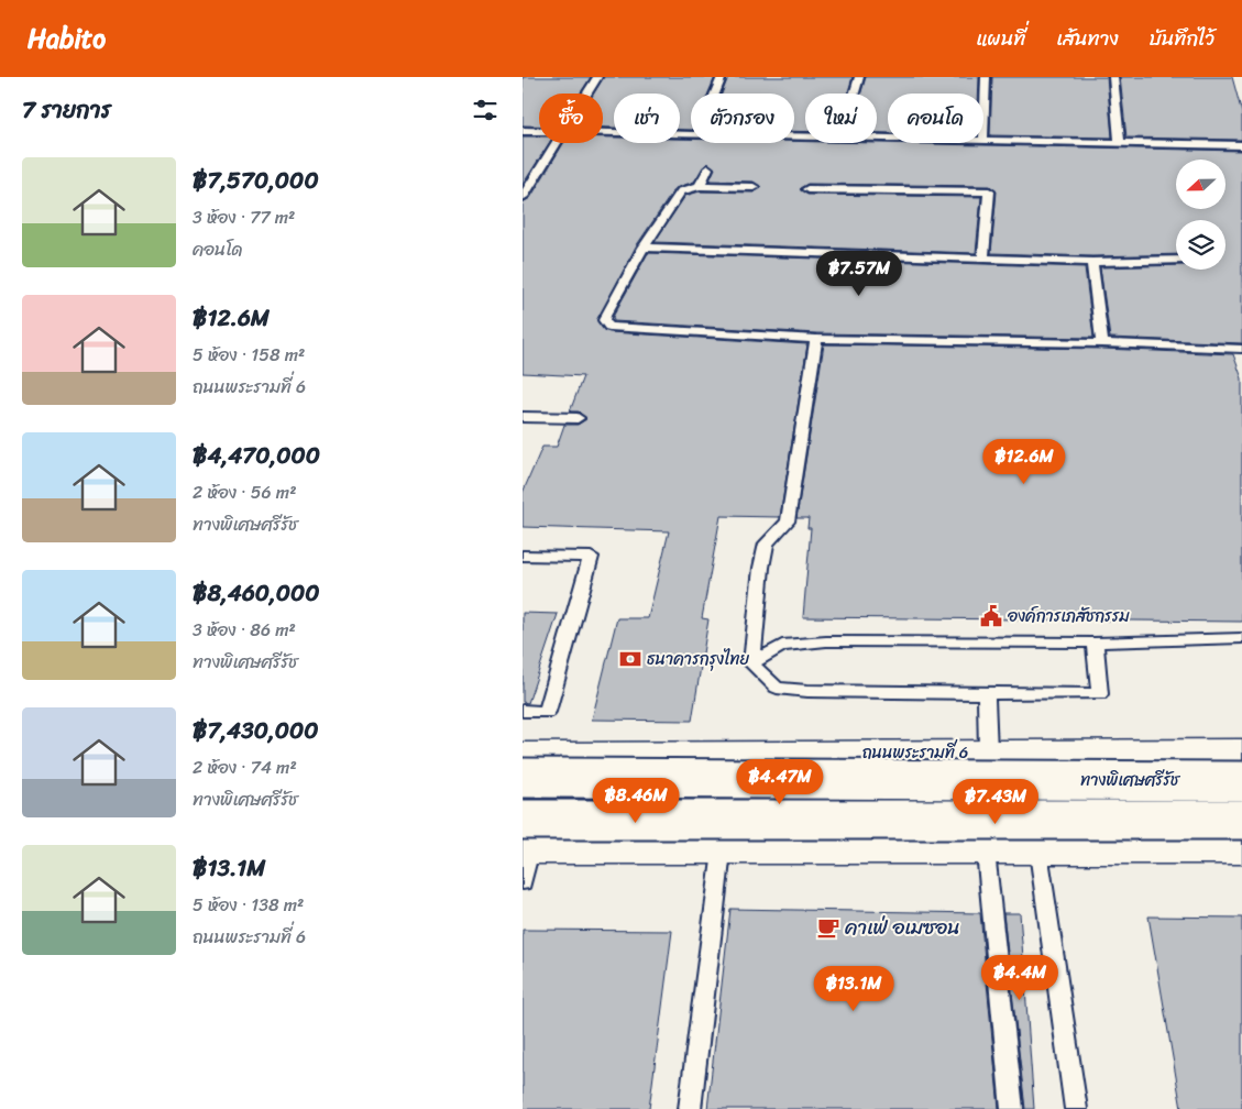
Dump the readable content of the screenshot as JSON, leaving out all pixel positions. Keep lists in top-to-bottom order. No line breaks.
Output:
{"streets":{"main road":["ถนนพระรามที่ 6","ทางพิเศษศรีรัช"]},"places":{"public building":["องค์การเภสัชกรรม"],"bank":["ธนาคารกรุงไทย"],"cafe":["คาเฟ่ อเมซอน"]},"north":"left","page":{"header":"Habito","nav":["แผนที่","เส้นทาง","บันทึกไว้"],"heading":"7 รายการ","chip":["ซื้อ","เช่า","ตัวกรอง","ใหม่","คอนโด"],"list":[{"name":"฿7,570,000","note":"3 ห้อง · 77 m² · คอนโด"},{"name":"฿12.6M","note":"5 ห้อง · 158 m² · ถนนพระรามที่ 6"},{"name":"฿4,470,000","note":"2 ห้อง · 56 m² · ทางพิเศษศรีรัช"},{"name":"฿8,460,000","note":"3 ห้อง · 86 m² · ทางพิเศษศรีรัช"},{"name":"฿7,430,000","note":"2 ห้อง · 74 m² · ทางพิเศษศรีรัช"},{"name":"฿13.1M","note":"5 ห้อง · 138 m² · ถนนพระรามที่ 6"}],"price":["฿7.57M","฿12.6M","฿4.47M","฿8.46M","฿7.43M","฿4.4M","฿13.1M"]}}
